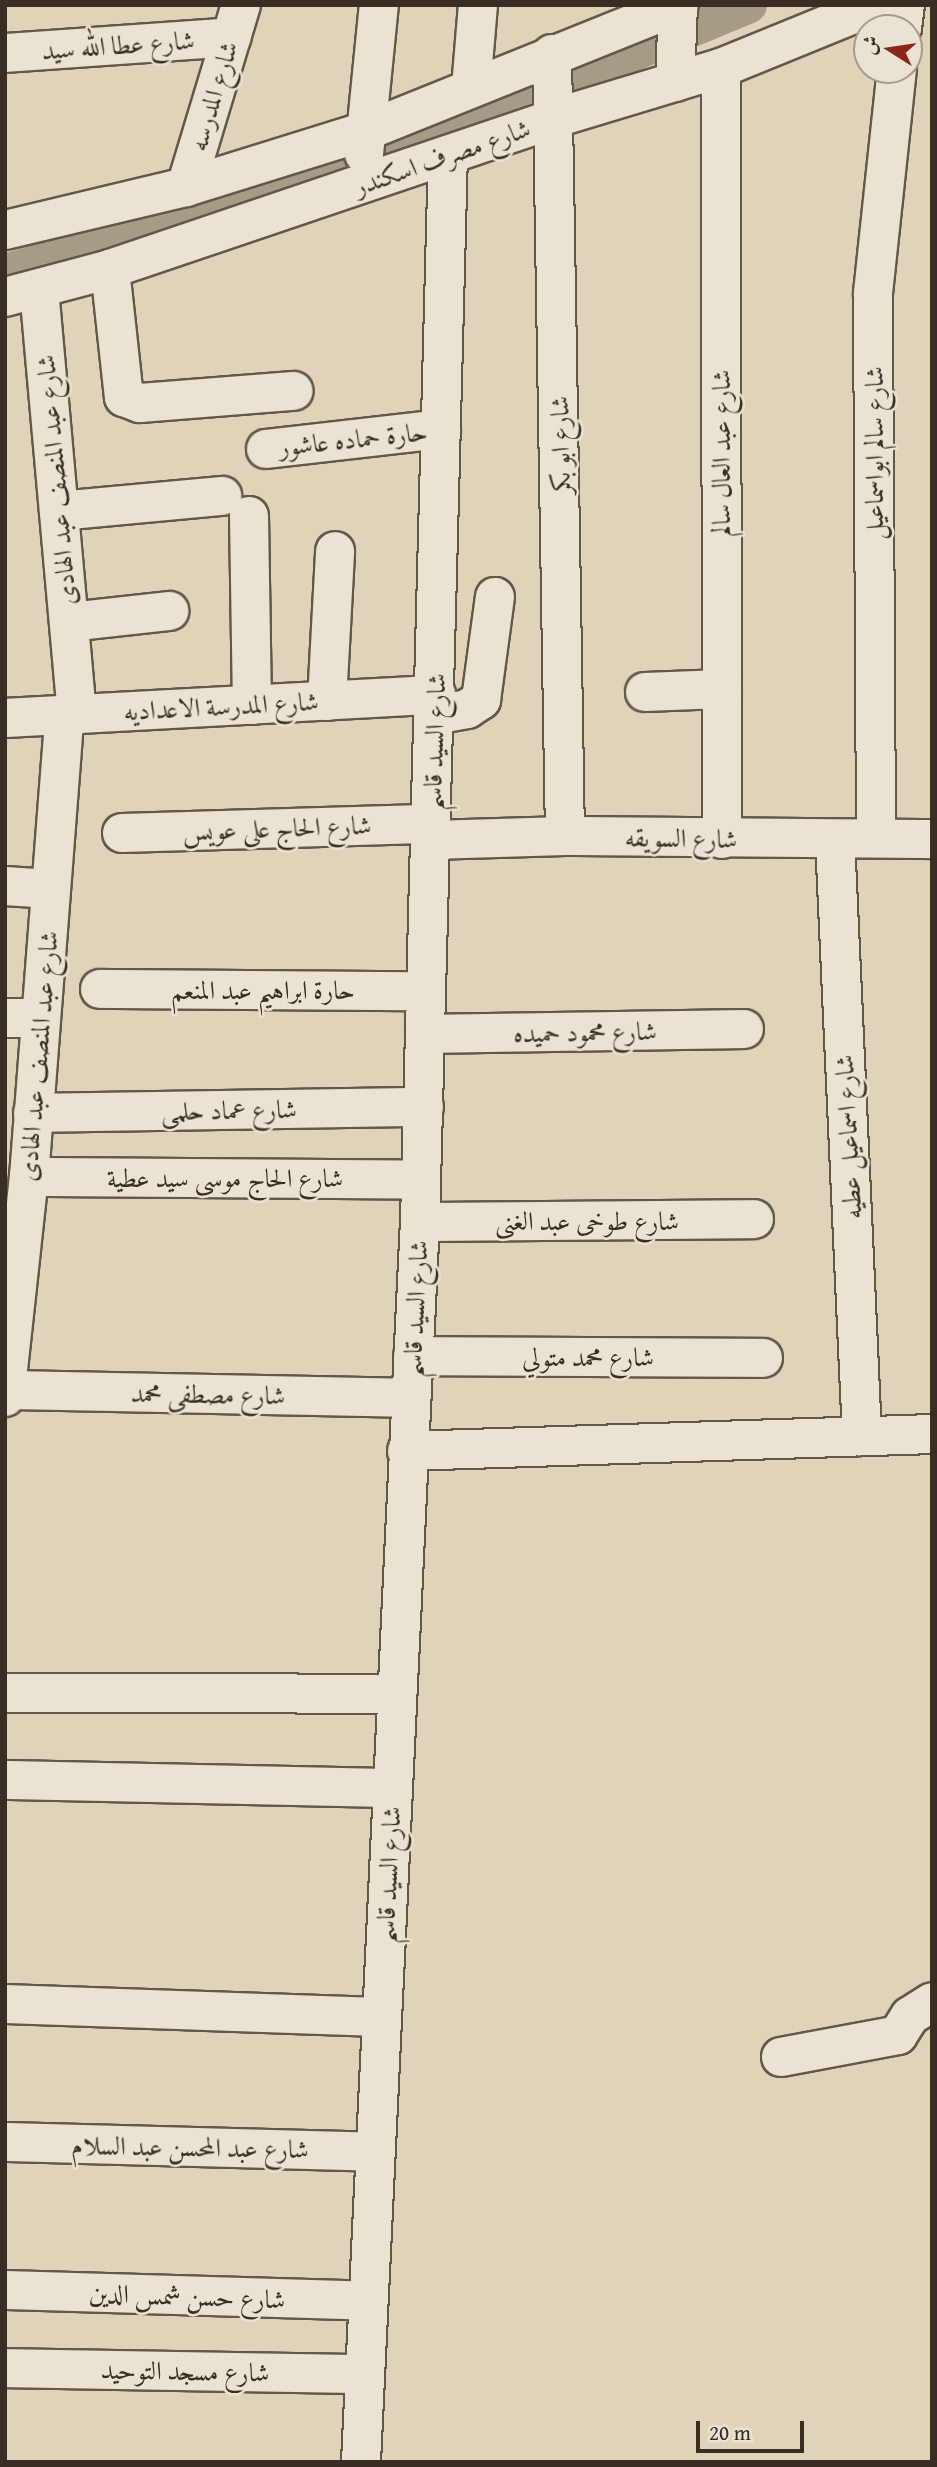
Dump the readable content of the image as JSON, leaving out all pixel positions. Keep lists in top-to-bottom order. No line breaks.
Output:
{"streets":{"street":["شارع عطا الله سيد","شارع المدرسه","شارع مصرف اسكندر","حارة حماده عاشور","شارع ابو بكر","شارع عبد العال سالم","شارع سالم ابواسماعيل","شارع عبد المنصف عبد الهادى","شارع المدرسة الاعداديه","شارع السيد قاسم","شارع الحاج على عويس","شارع السويقه","حارة ابراهيم عبد المنعم","شارع محمود حميده","شارع عماد حلمى","شارع اسماعيل عطيه","شارع الحاج موسى سيد عطية","شارع طوخى عبد الغنى","شارع محمد متولي","شارع مصطفى محمد","شارع عبد المحسن عبد السلام","شارع حسن شمس الدين","شارع مسجد التوحيد"]},"crossings":[["شارع عطا الله سيد","شارع المدرسه"],["شارع المدرسه","شارع مصرف اسكندر"],["شارع مصرف اسكندر","شارع ابو بكر"],["شارع مصرف اسكندر","شارع عبد العال سالم"],["شارع مصرف اسكندر","شارع عبد المنصف عبد الهادى"],["شارع مصرف اسكندر","شارع السيد قاسم"],["حارة حماده عاشور","شارع السيد قاسم"],["شارع ابو بكر","شارع السويقه"],["شارع عبد العال سالم","شارع السويقه"],["شارع سالم ابواسماعيل","شارع السويقه"],["شارع عبد المنصف عبد الهادى","شارع المدرسة الاعداديه"],["شارع عبد المنصف عبد الهادى","شارع عماد حلمى"],["شارع عبد المنصف عبد الهادى","شارع الحاج موسى سيد عطية"],["شارع عبد المنصف عبد الهادى","شارع مصطفى محمد"],["شارع المدرسة الاعداديه","شارع السيد قاسم"],["شارع السيد قاسم","شارع الحاج على عويس"],["شارع السيد قاسم","شارع السويقه"],["شارع السيد قاسم","حارة ابراهيم عبد المنعم"],["شارع السيد قاسم","شارع محمود حميده"],["شارع السيد قاسم","شارع عماد حلمى"],["شارع السيد قاسم","شارع الحاج موسى سيد عطية"],["شارع السيد قاسم","شارع طوخى عبد الغنى"],["شارع السيد قاسم","شارع محمد متولي"],["شارع السيد قاسم","شارع مصطفى محمد"],["شارع السيد قاسم","شارع عبد المحسن عبد السلام"],["شارع السيد قاسم","شارع حسن شمس الدين"],["شارع السيد قاسم","شارع مسجد التوحيد"],["شارع الحاج على عويس","شارع السويقه"],["شارع السويقه","شارع اسماعيل عطيه"],["شارع عماد حلمى","شارع الحاج موسى سيد عطية"]],"scale_bar":"20 m","north":"left"}
